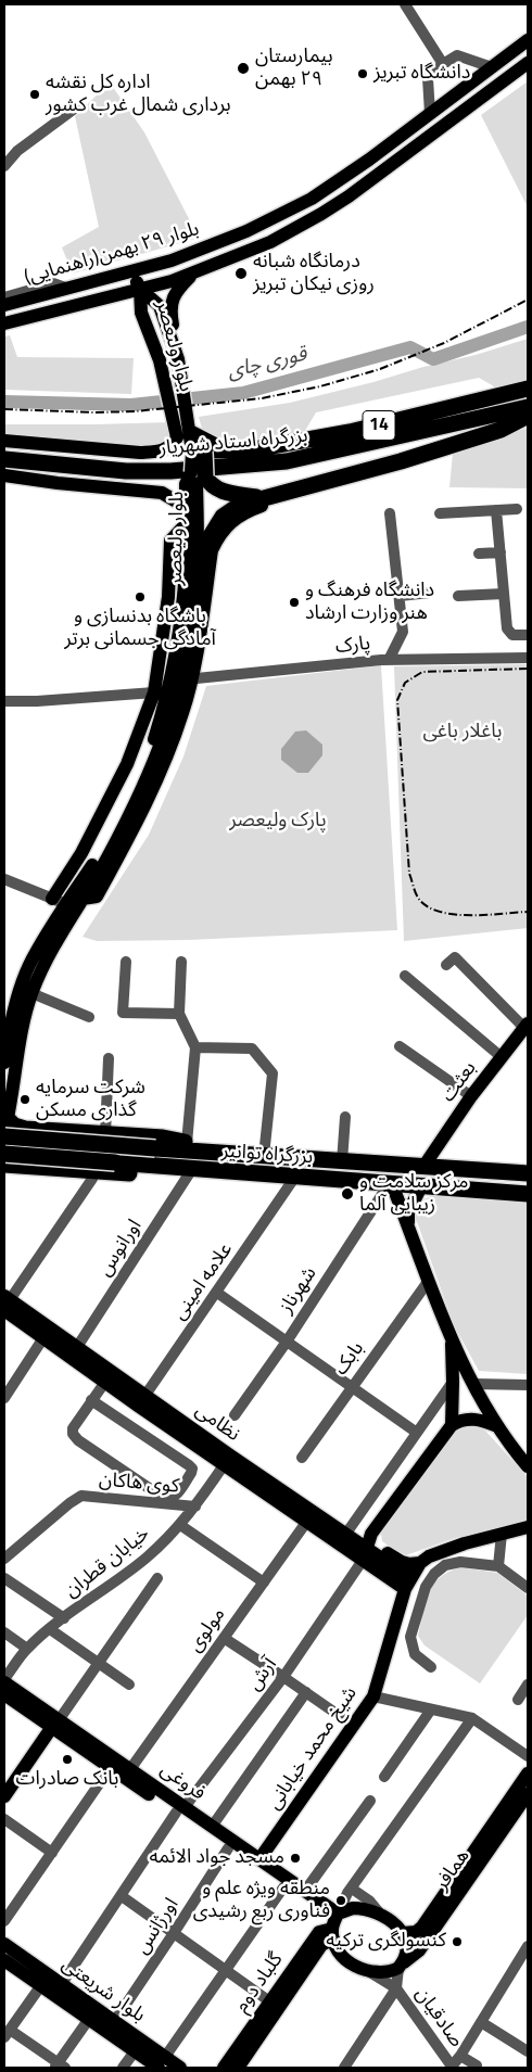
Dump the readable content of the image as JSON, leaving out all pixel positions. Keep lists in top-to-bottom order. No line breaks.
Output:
{"streets":{"highway":["14","بزرگراه استاد شهریار","بزرگراه توانیر"],"main road":["بلوار ٢٩ بهمن(راهنمایی)","بلوار ولىعصر","بلوار ولیعصر","بعثت","نظامی","شیخ محمد خیابانی","فروغى","همافر","گلباد دوم","بلوار شریعتى"],"street":["پارک","اورانوس","علامه امینی","شهرناز","بابک","کوی هاکان","خیابان قطران","مولوی","آرش","اورژانس","صادقیان"]},"crossings":[["بلوار ٢٩ بهمن(راهنمایی)","بلوار ولىعصر"],["بلوار ولىعصر","بزرگراه استاد شهریار"],["بلوار ولیعصر","پارک"],["بلوار ولیعصر","بزرگراه توانیر"],["بعثت","بزرگراه توانیر"],["بزرگراه توانیر","اورانوس"],["بزرگراه توانیر","علامه امینی"],["بزرگراه توانیر","شهرناز"],["اورانوس","نظامی"],["علامه امینی","نظامی"],["نظامی","خیابان قطران"],["نظامی","مولوی"],["نظامی","آرش"],["نظامی","شیخ محمد خیابانی"],["کوی هاکان","خیابان قطران"],["خیابان قطران","فروغى"],["مولوی","فروغى"],["آرش","فروغى"],["آرش","بلوار شریعتى"],["شیخ محمد خیابانی","فروغى"],["فروغى","همافر"],["فروغى","اورژانس"],["فروغى","گلباد دوم"],["همافر","گلباد دوم"],["اورژانس","بلوار شریعتى"]],"water":["قوری چای"],"parks":["باغلار باغی","پارک ولیعصر"],"places":["بیمارستان ٢٩ بهمن","دانشگاه تبریز","اداره کل نقشه برداری شمال غرب کشور","درمانگاه شبانه روزی نیکان تبریز","باشگاه بدنسازی و آمادگی جسمانی برتر","دانشگاه فرهنگ و هنر وزارت ارشاد","شرکت سرمایه گذاری مسکن","مرکز سلامت و زیبایی آلما","بانک صادرات","مسجد جواد الائمه","منطقه ویژه علم و فناوری ربع رشیدی","کنسولگری ترکیه"]}
